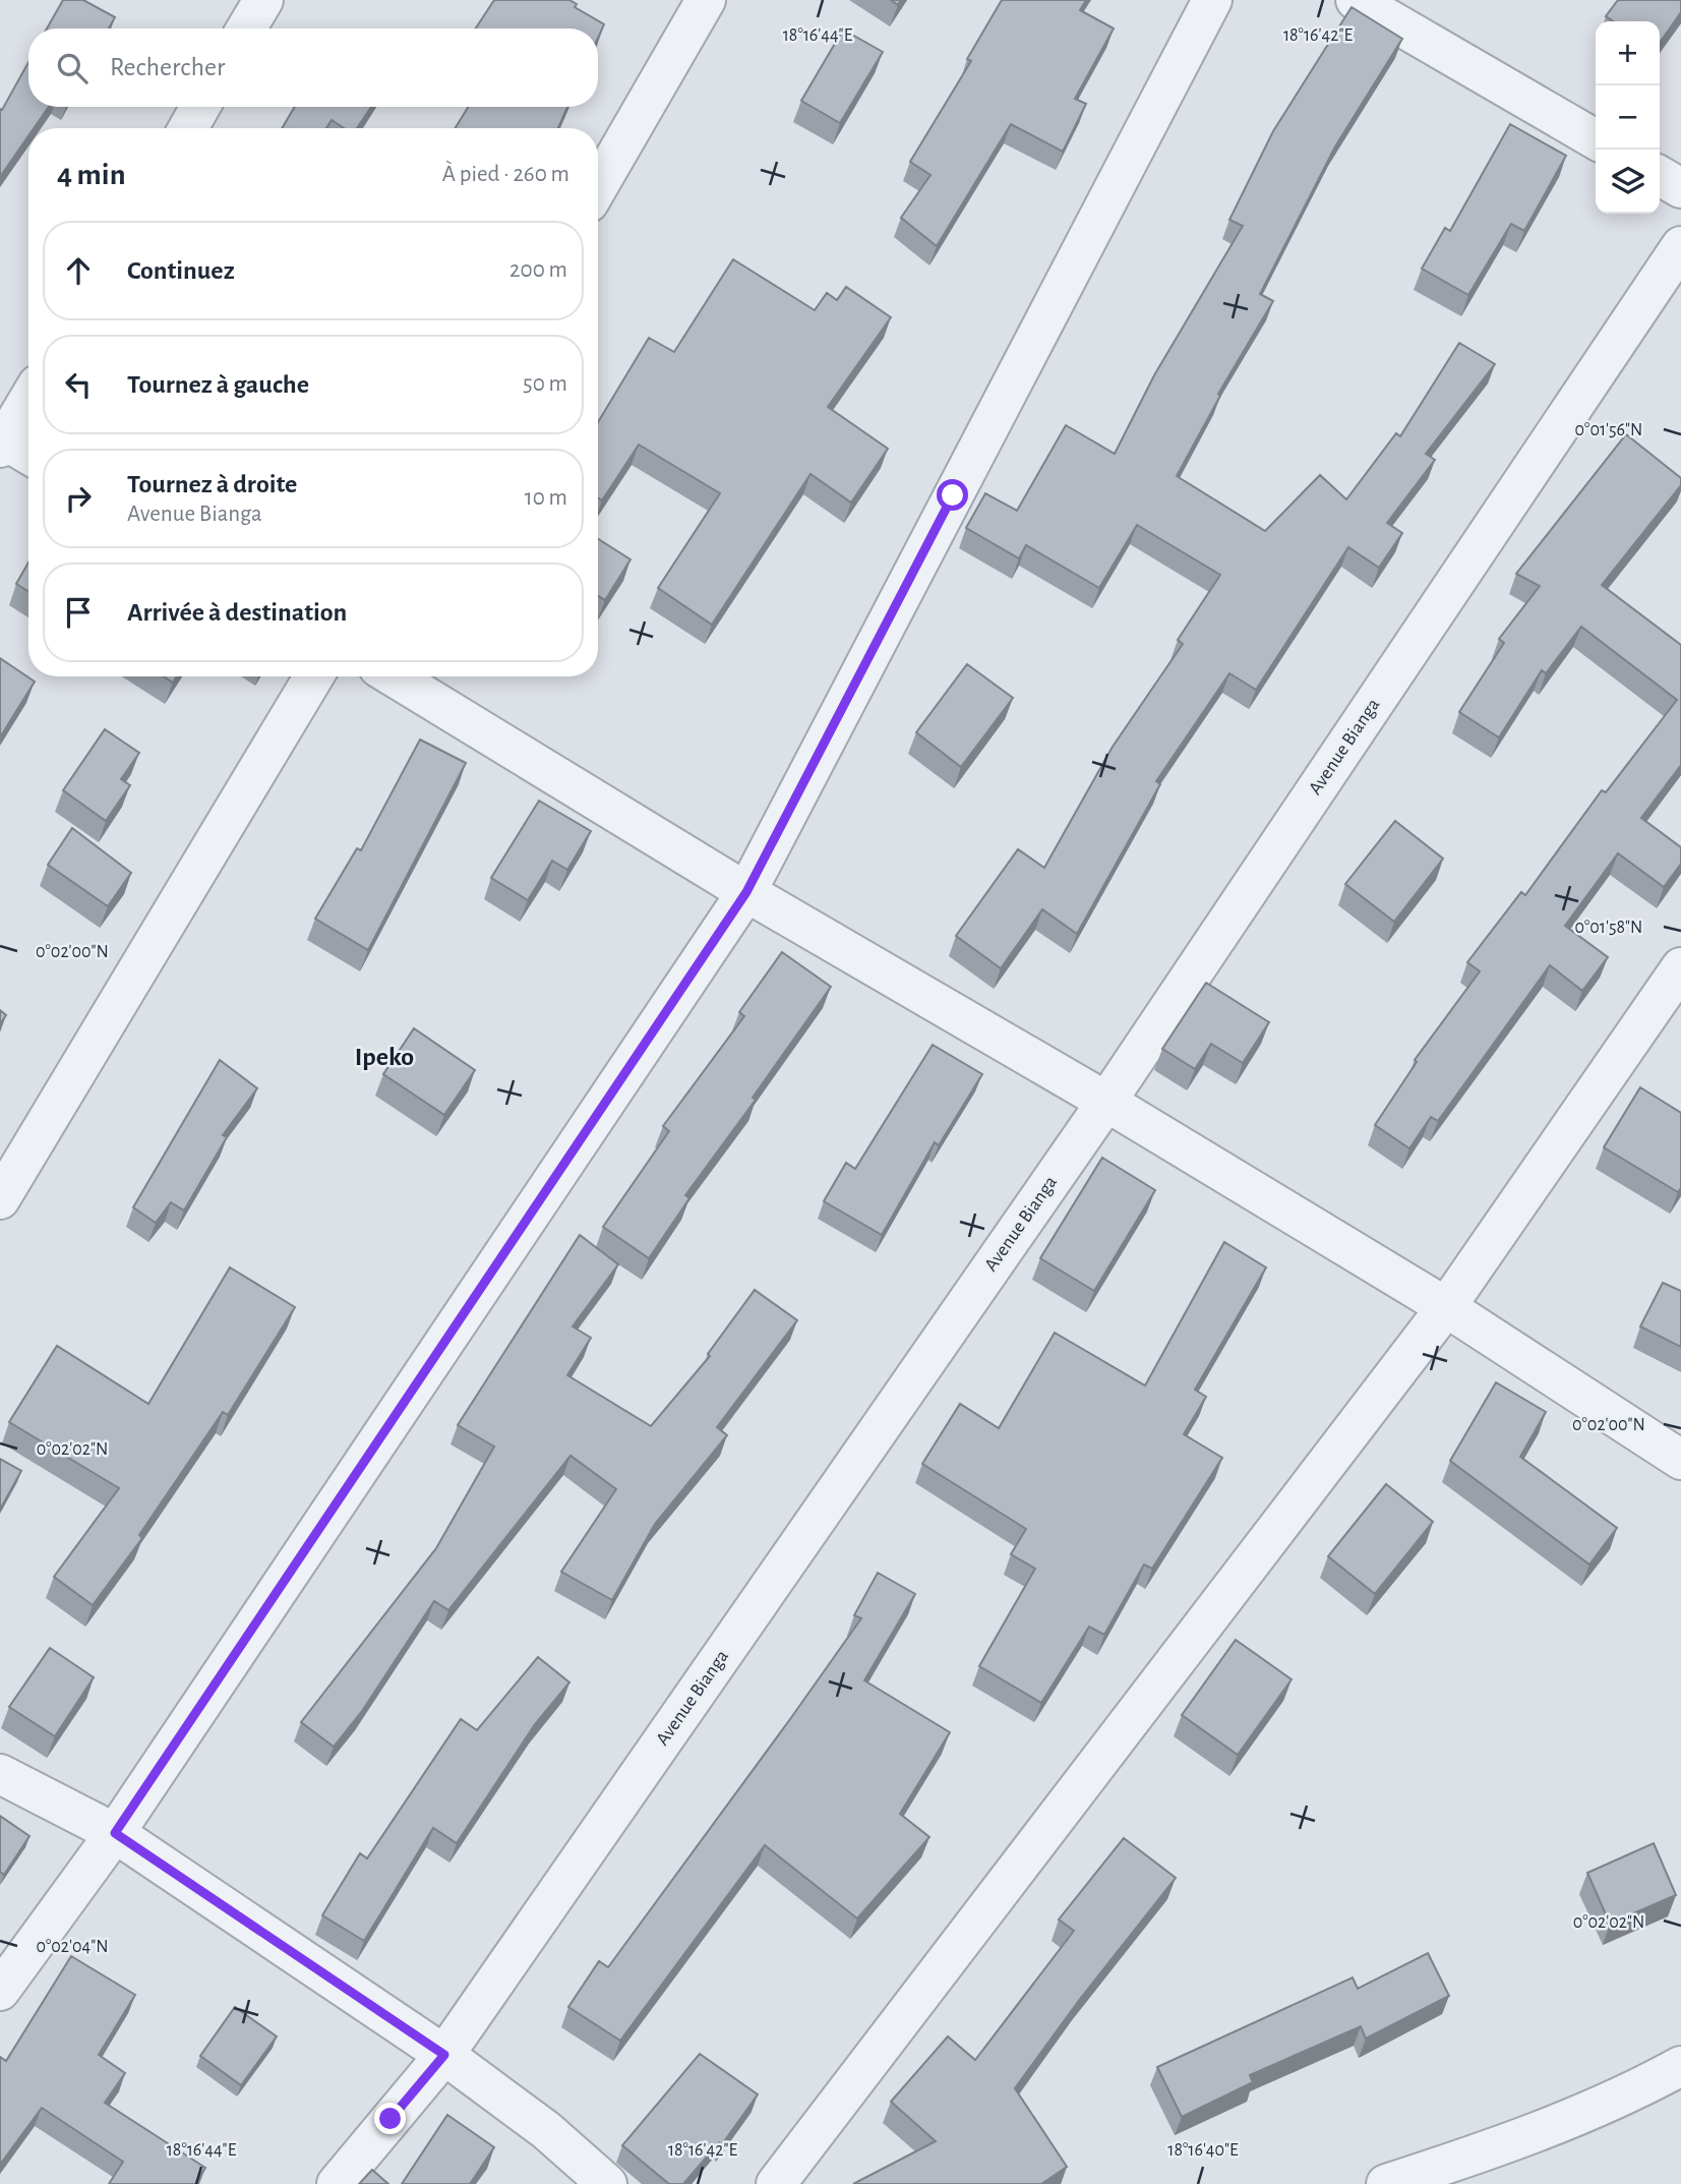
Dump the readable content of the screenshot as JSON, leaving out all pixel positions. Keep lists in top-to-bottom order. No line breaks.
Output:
{"streets":{"street":["Avenue Bianga"]},"districts":["Ipeko"],"page":{"map_buttons":["+","−"],"search":"Rechercher","heading":["4 min","À pied · 260 m"],"list":[["Continuez","200 m"],["Tournez à gauche","50 m"],["Tournez à droite","Avenue Bianga","10 m"],"Arrivée à destination"]},"coordinates":["18°16'44\"E","18°16'42\"E","0°01'56\"N","0°01'58\"N","0°02'00\"N","0°02'02\"N","0°02'04\"N","18°16'40\"E"]}
